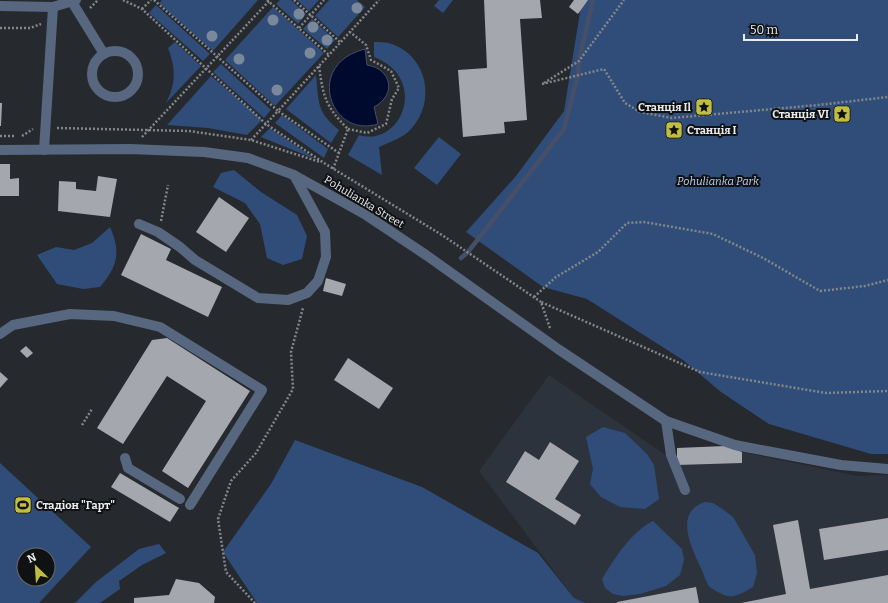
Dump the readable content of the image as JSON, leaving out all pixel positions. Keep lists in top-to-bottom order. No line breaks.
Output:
{"streets":{"street":["Pohulianka Street"]},"parks":["Pohulianka Park"],"places":{"place":["Cтанція Il","Станція VI","Cтанція I"],"sports":["Стадіон \"Гарт\""]},"scale_bar":"50 m","north":"top left"}
